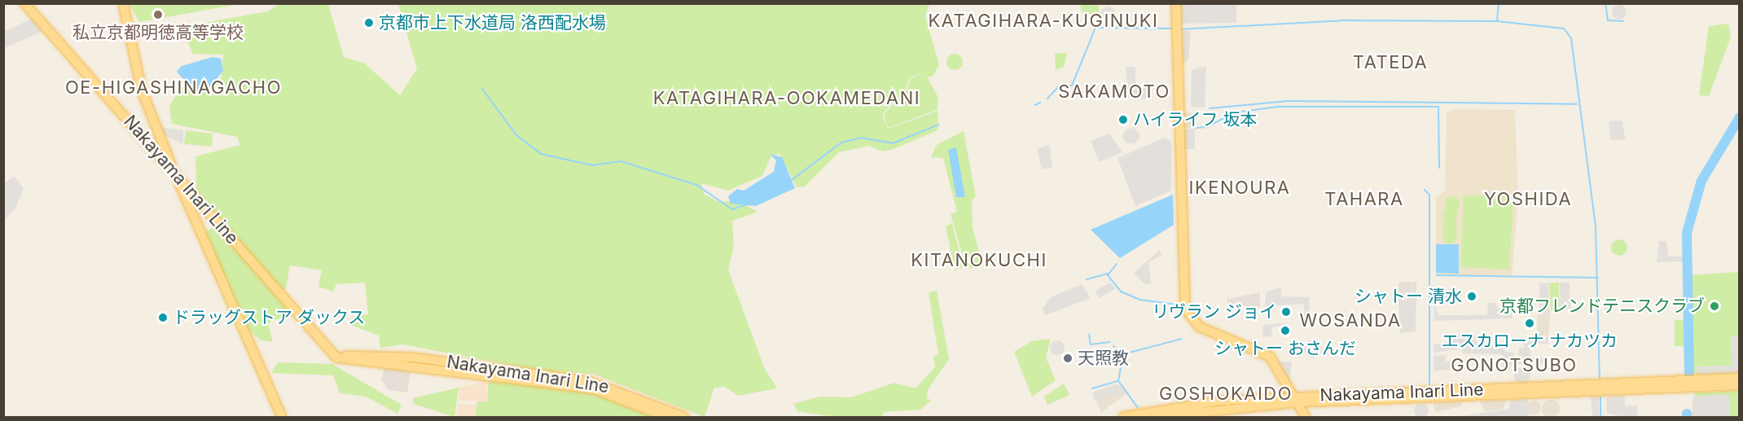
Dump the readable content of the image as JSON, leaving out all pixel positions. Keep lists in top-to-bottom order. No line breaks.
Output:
{"streets":{"main road":["Nakayama Inari Line"]},"districts":["KATAGIHARA-KUGINUKI","TATEDA","OE-HIGASHINAGACHO","SAKAMOTO","KATAGIHARA-OOKAMEDANI","IKENOURA","TAHARA","YOSHIDA","KITANOKUCHI","WOSANDA","GONOTSUBO","GOSHOKAIDO"],"places":["私立京都明徳高等学校","京都市上下水道局 洛西配水場","ハイライフ 坂本","シャトー 清水","京都フレンドテニスクラブ","リヴラン ジョイ","ドラッグストア ダックス","エスカローナ ナカツカ","シャトー おさんだ","天照教"]}
